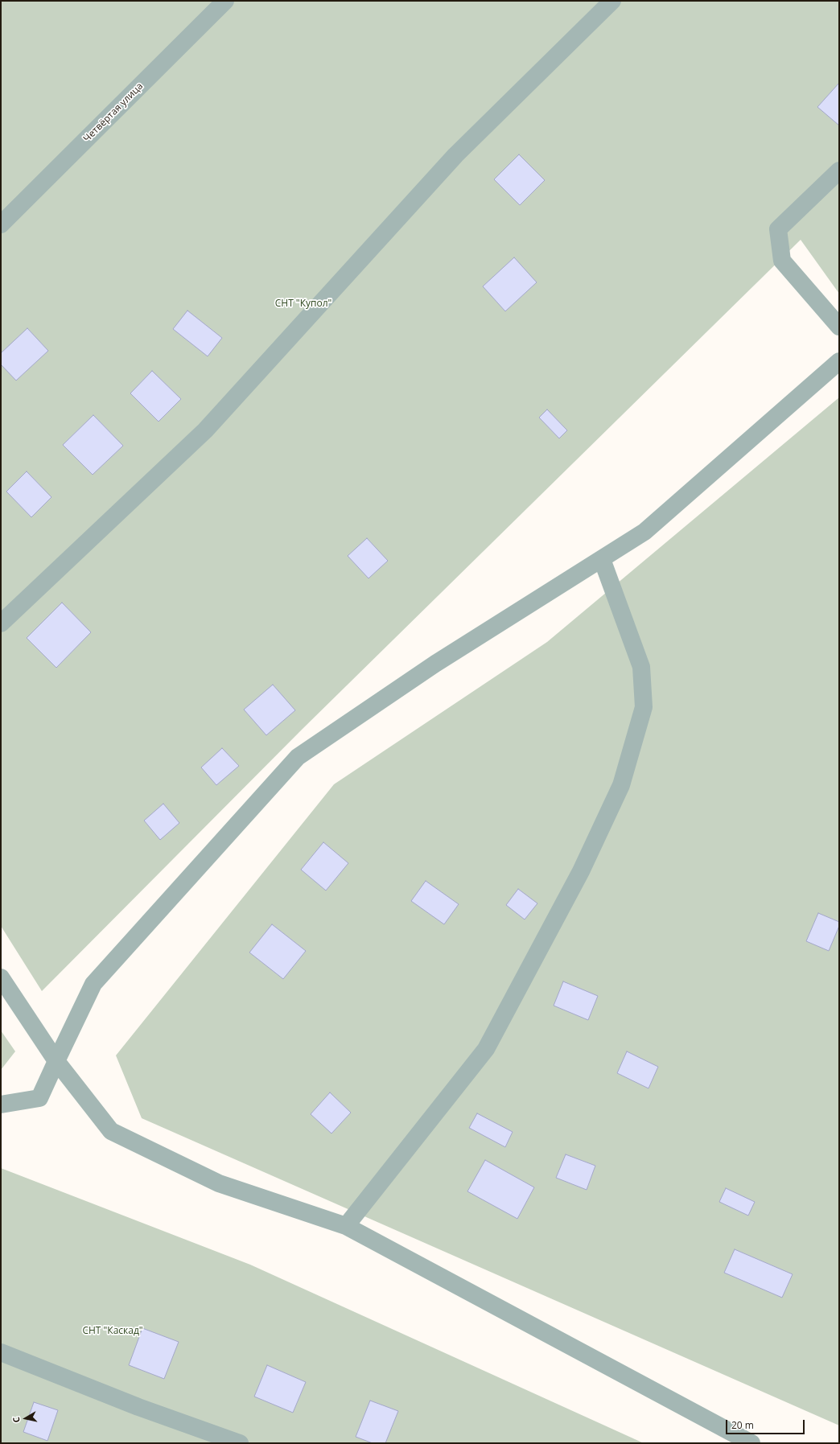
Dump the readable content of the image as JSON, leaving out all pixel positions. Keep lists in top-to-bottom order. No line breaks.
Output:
{"streets":{"street":["Четвёртая улица"]},"parks":["СНТ \"Купол\"","СНТ \"Каскад\""],"scale_bar":"20 m","north":"left"}
